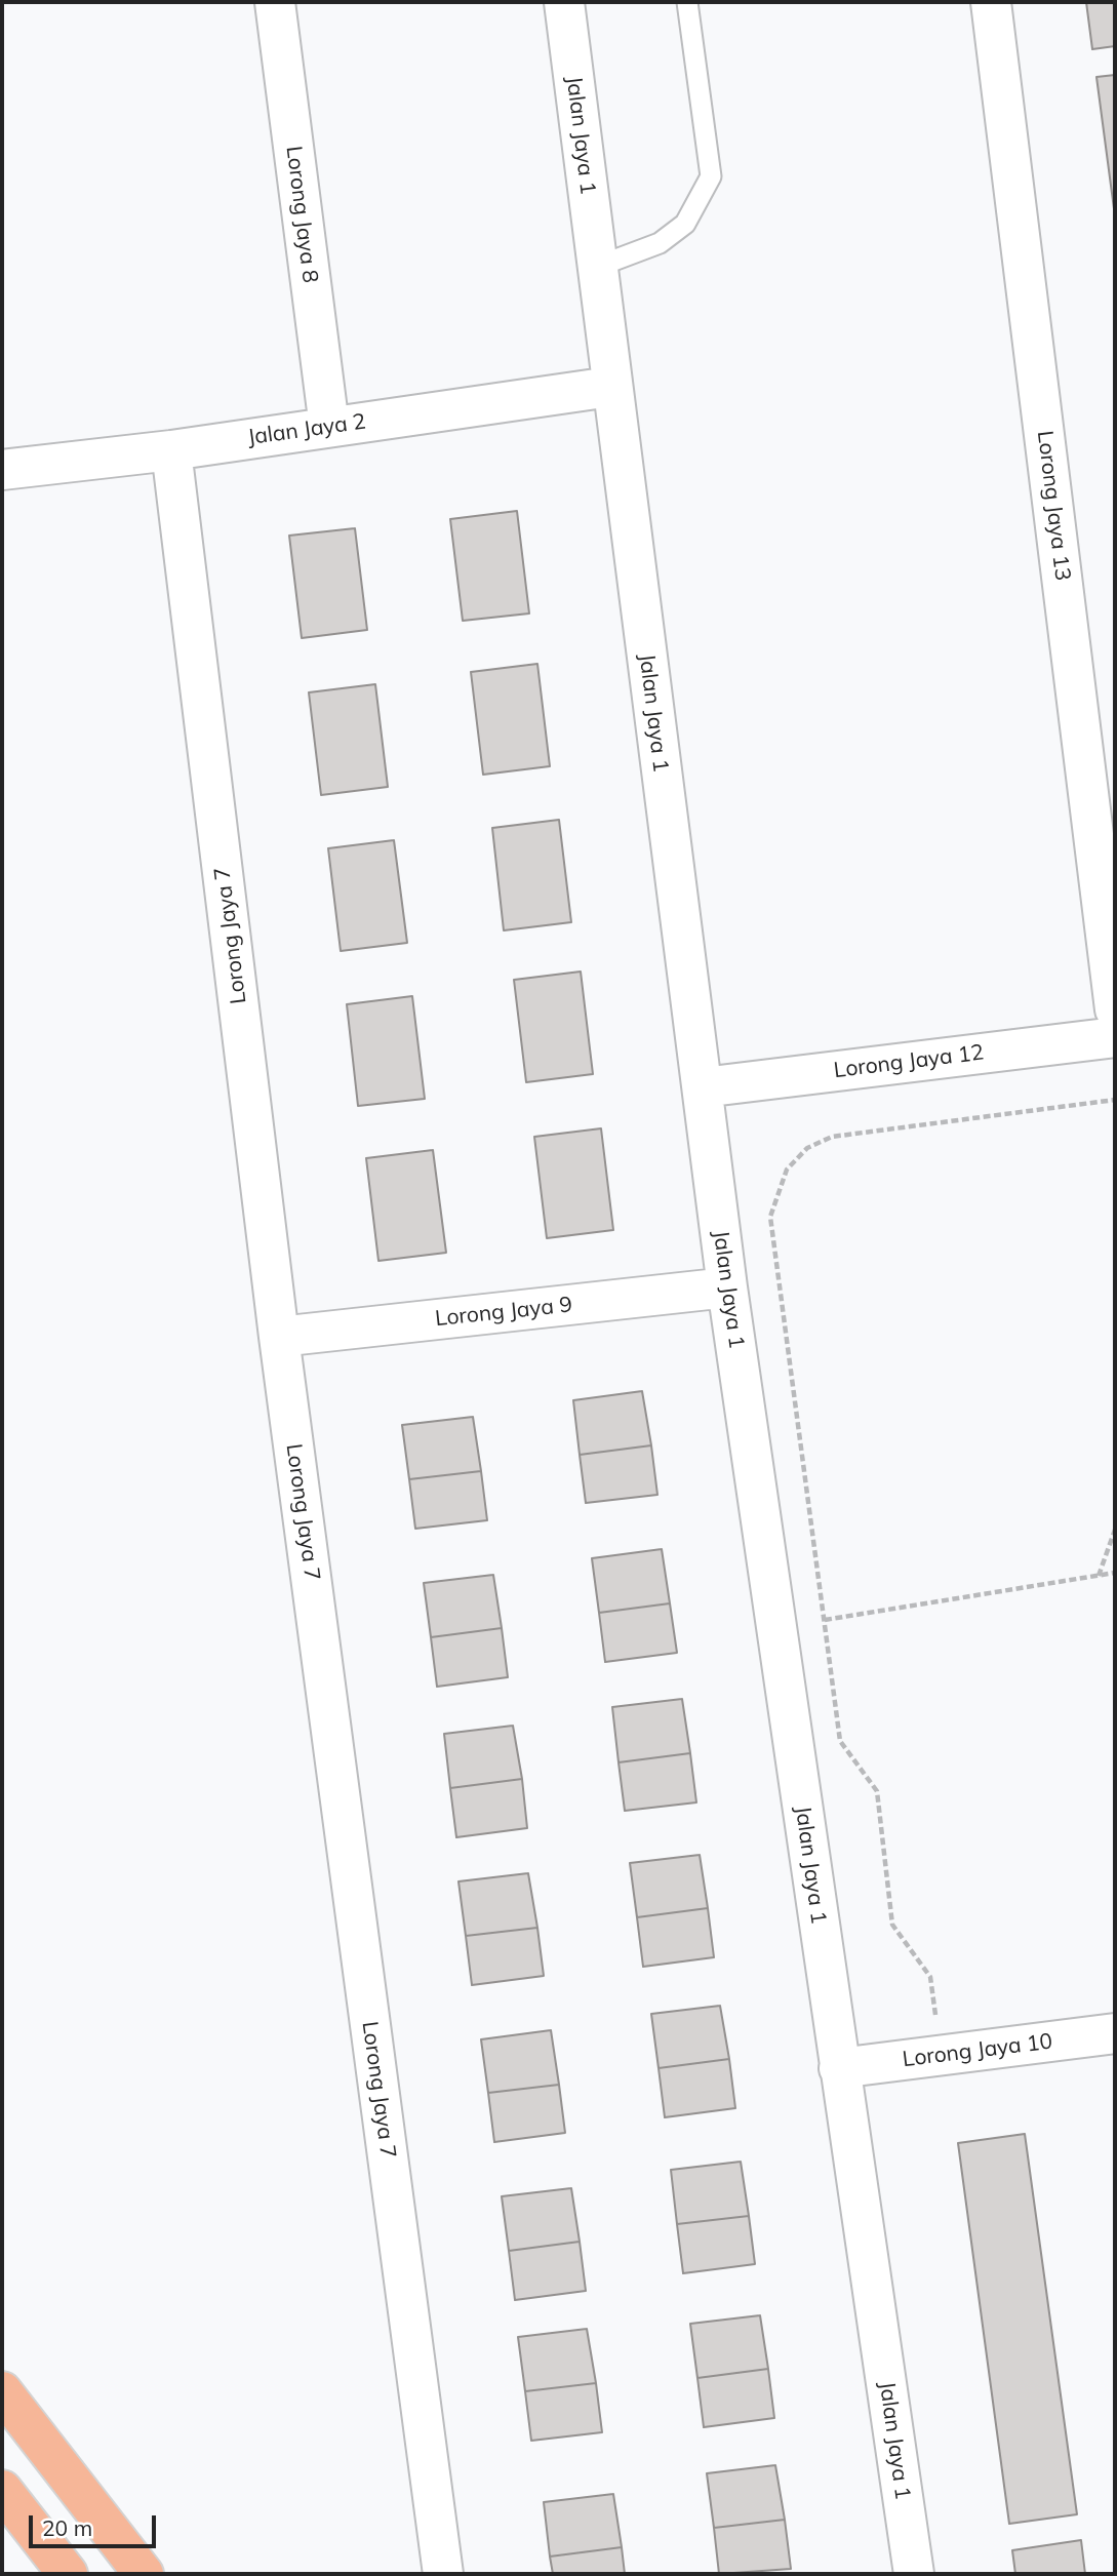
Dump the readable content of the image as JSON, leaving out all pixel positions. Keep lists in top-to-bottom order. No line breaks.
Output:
{"streets":{"street":["Jalan Jaya 1","Lorong Jaya 8","Jalan Jaya 2","Lorong Jaya 13","Lorong Jaya 7","Lorong Jaya 12","Lorong Jaya 9","Lorong Jaya 10"]},"crossings":[["Jalan Jaya 1","Jalan Jaya 2"],["Jalan Jaya 1","Lorong Jaya 12"],["Jalan Jaya 1","Lorong Jaya 9"],["Jalan Jaya 1","Lorong Jaya 10"],["Lorong Jaya 8","Jalan Jaya 2"],["Jalan Jaya 2","Lorong Jaya 7"],["Lorong Jaya 7","Lorong Jaya 9"]],"scale_bar":"20 m"}
